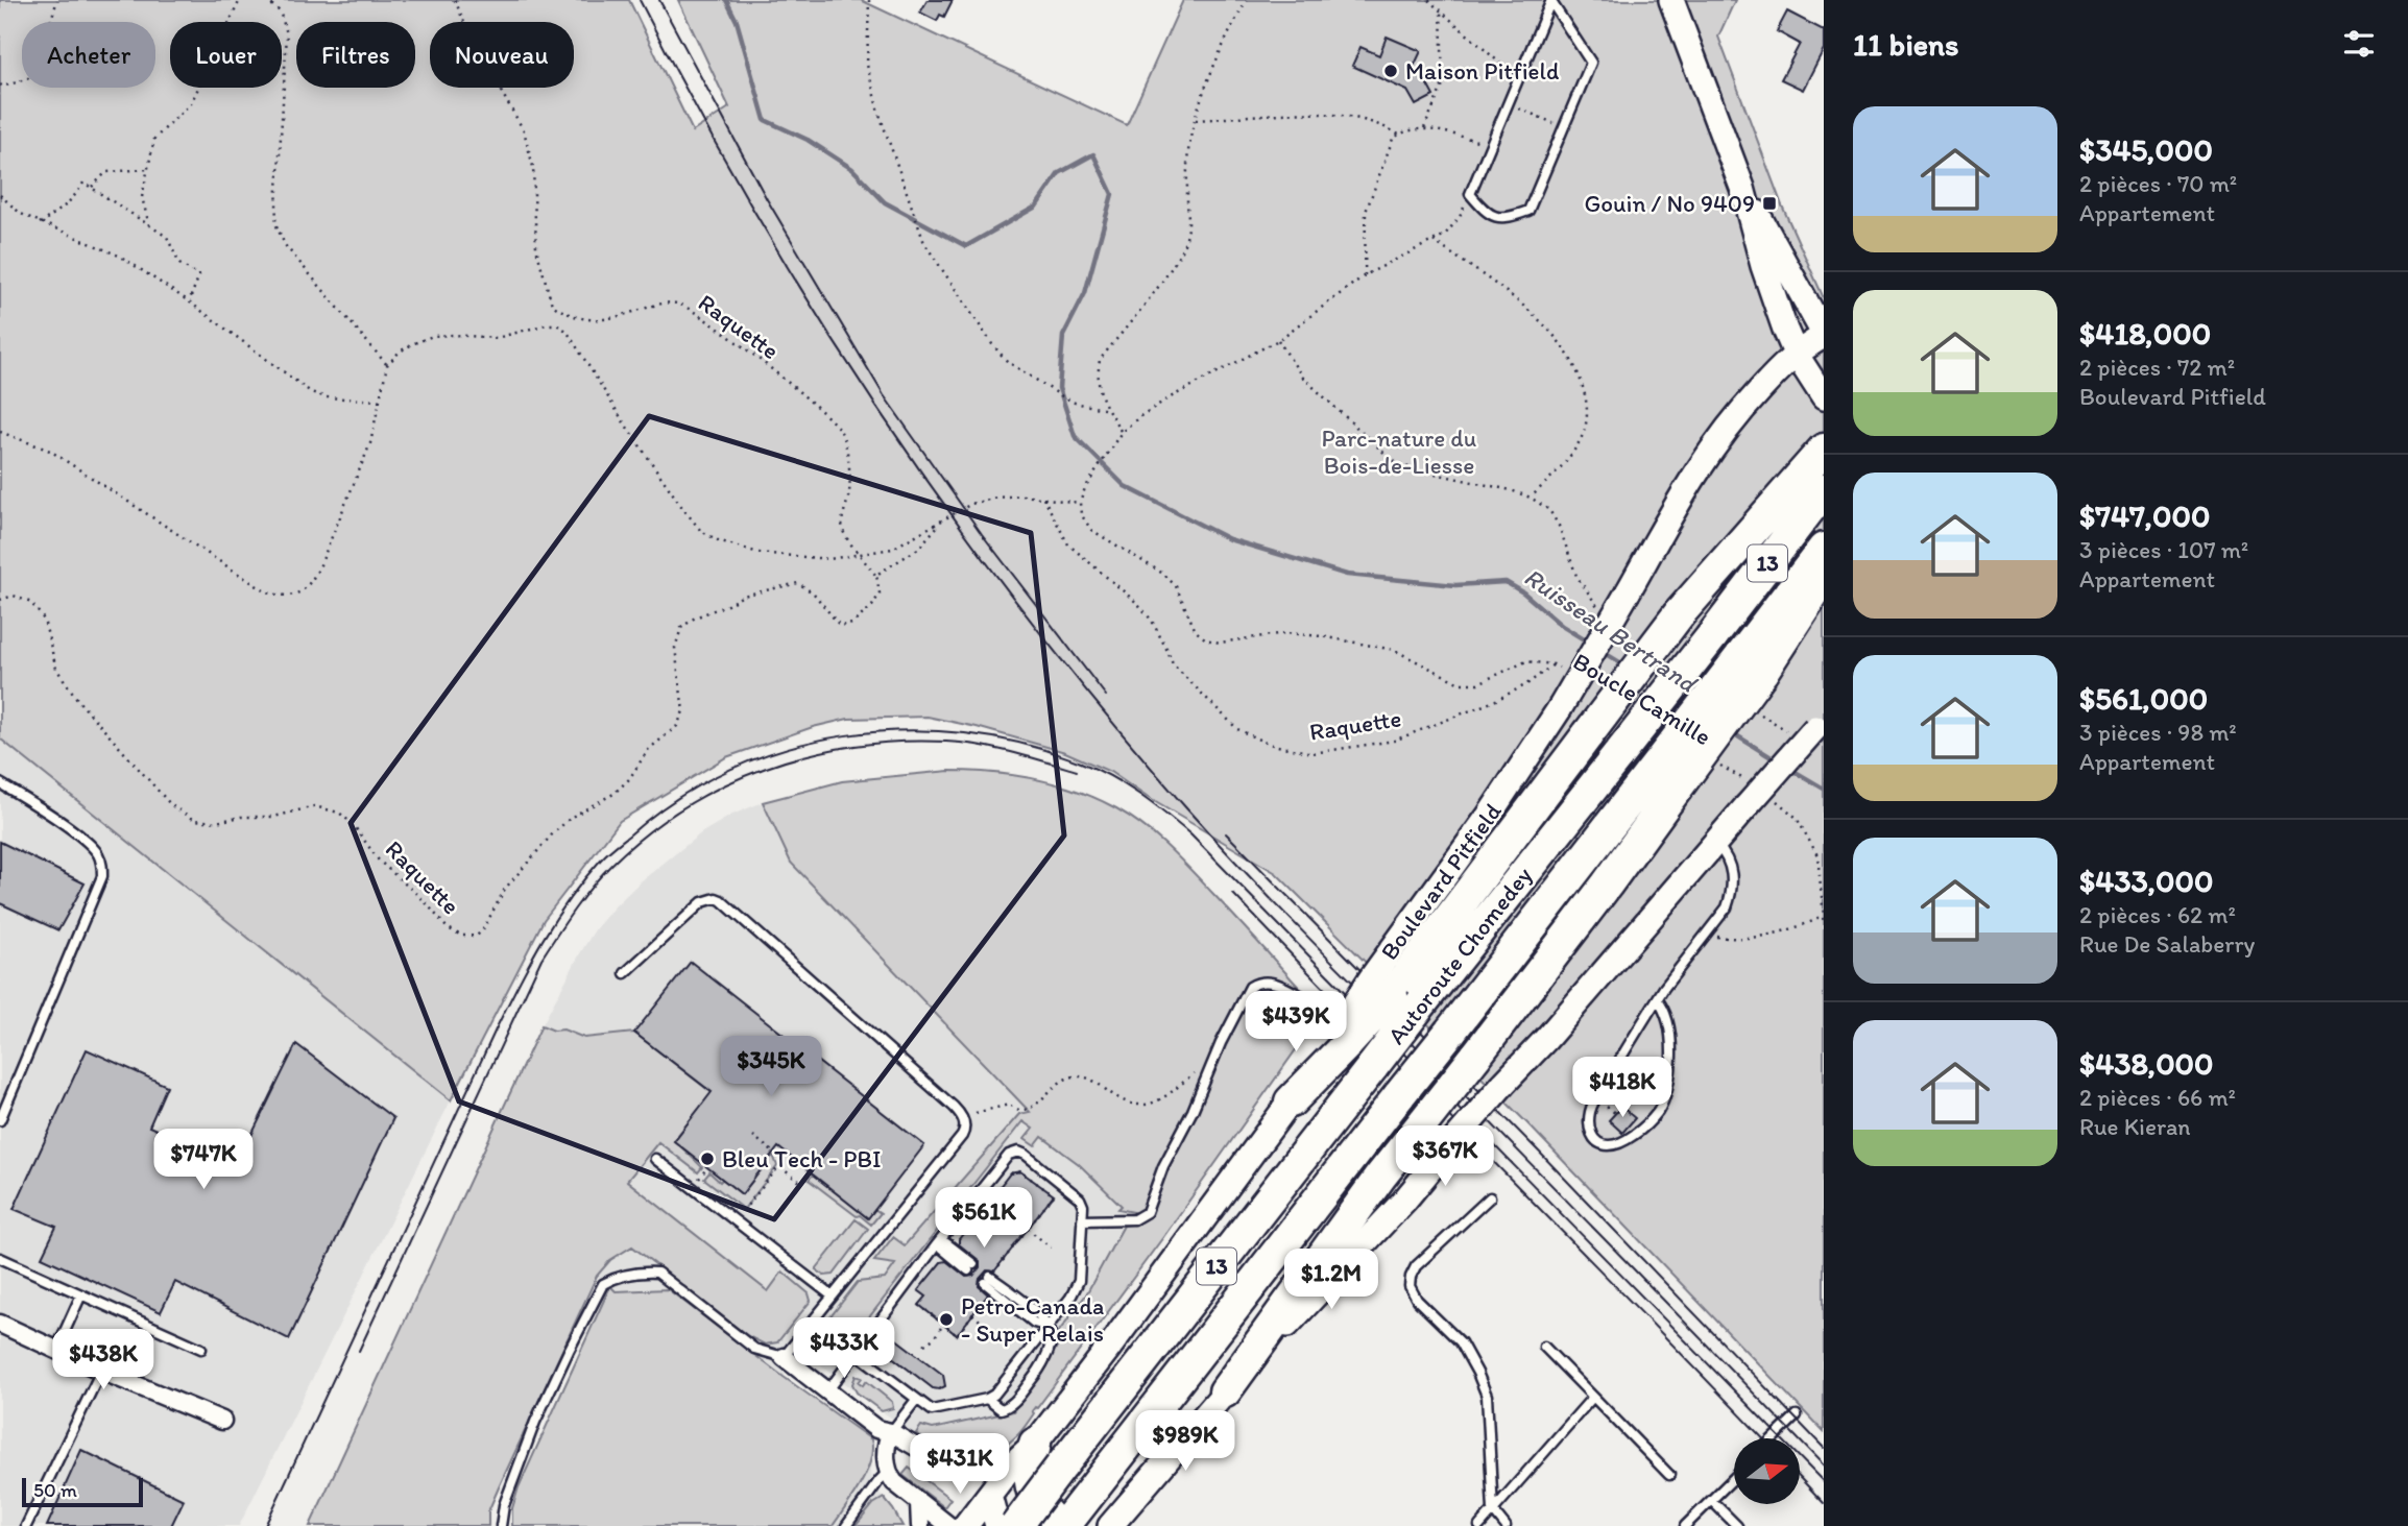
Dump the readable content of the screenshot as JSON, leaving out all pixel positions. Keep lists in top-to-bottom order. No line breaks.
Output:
{"streets":{"highway":["13","Autoroute Chomedey"],"main road":["Boulevard Pitfield"],"path":["Raquette","Boucle Camille"]},"crossings":[["Raquette","Boucle Camille"],["Boulevard Pitfield","Autoroute Chomedey"]],"water":["Ruisseau Bertrand"],"parks":["Parc-nature du Bois-de-Liesse"],"places":{"other":["Maison Pitfield","Bleu Tech - PBI","Petro-Canada - Super Relais"],"transit":["Gouin / No 9409"]},"scale_bar":"50 m","north":"right","page":{"heading":"11 biens","chip":["Acheter","Louer","Filtres","Nouveau"],"list":[{"name":"$345,000","note":"2 pièces · 70 m² · Appartement"},{"name":"$418,000","note":"2 pièces · 72 m² · Boulevard Pitfield"},{"name":"$747,000","note":"3 pièces · 107 m² · Appartement"},{"name":"$561,000","note":"3 pièces · 98 m² · Appartement"},{"name":"$433,000","note":"2 pièces · 62 m² · Rue De Salaberry"},{"name":"$438,000","note":"2 pièces · 66 m² · Rue Kieran"}],"price":["$439K","$345K","$418K","$367K","$747K","$561K","$1.2M","$433K","$438K","$989K","$431K"],"scale":"50 m"}}
